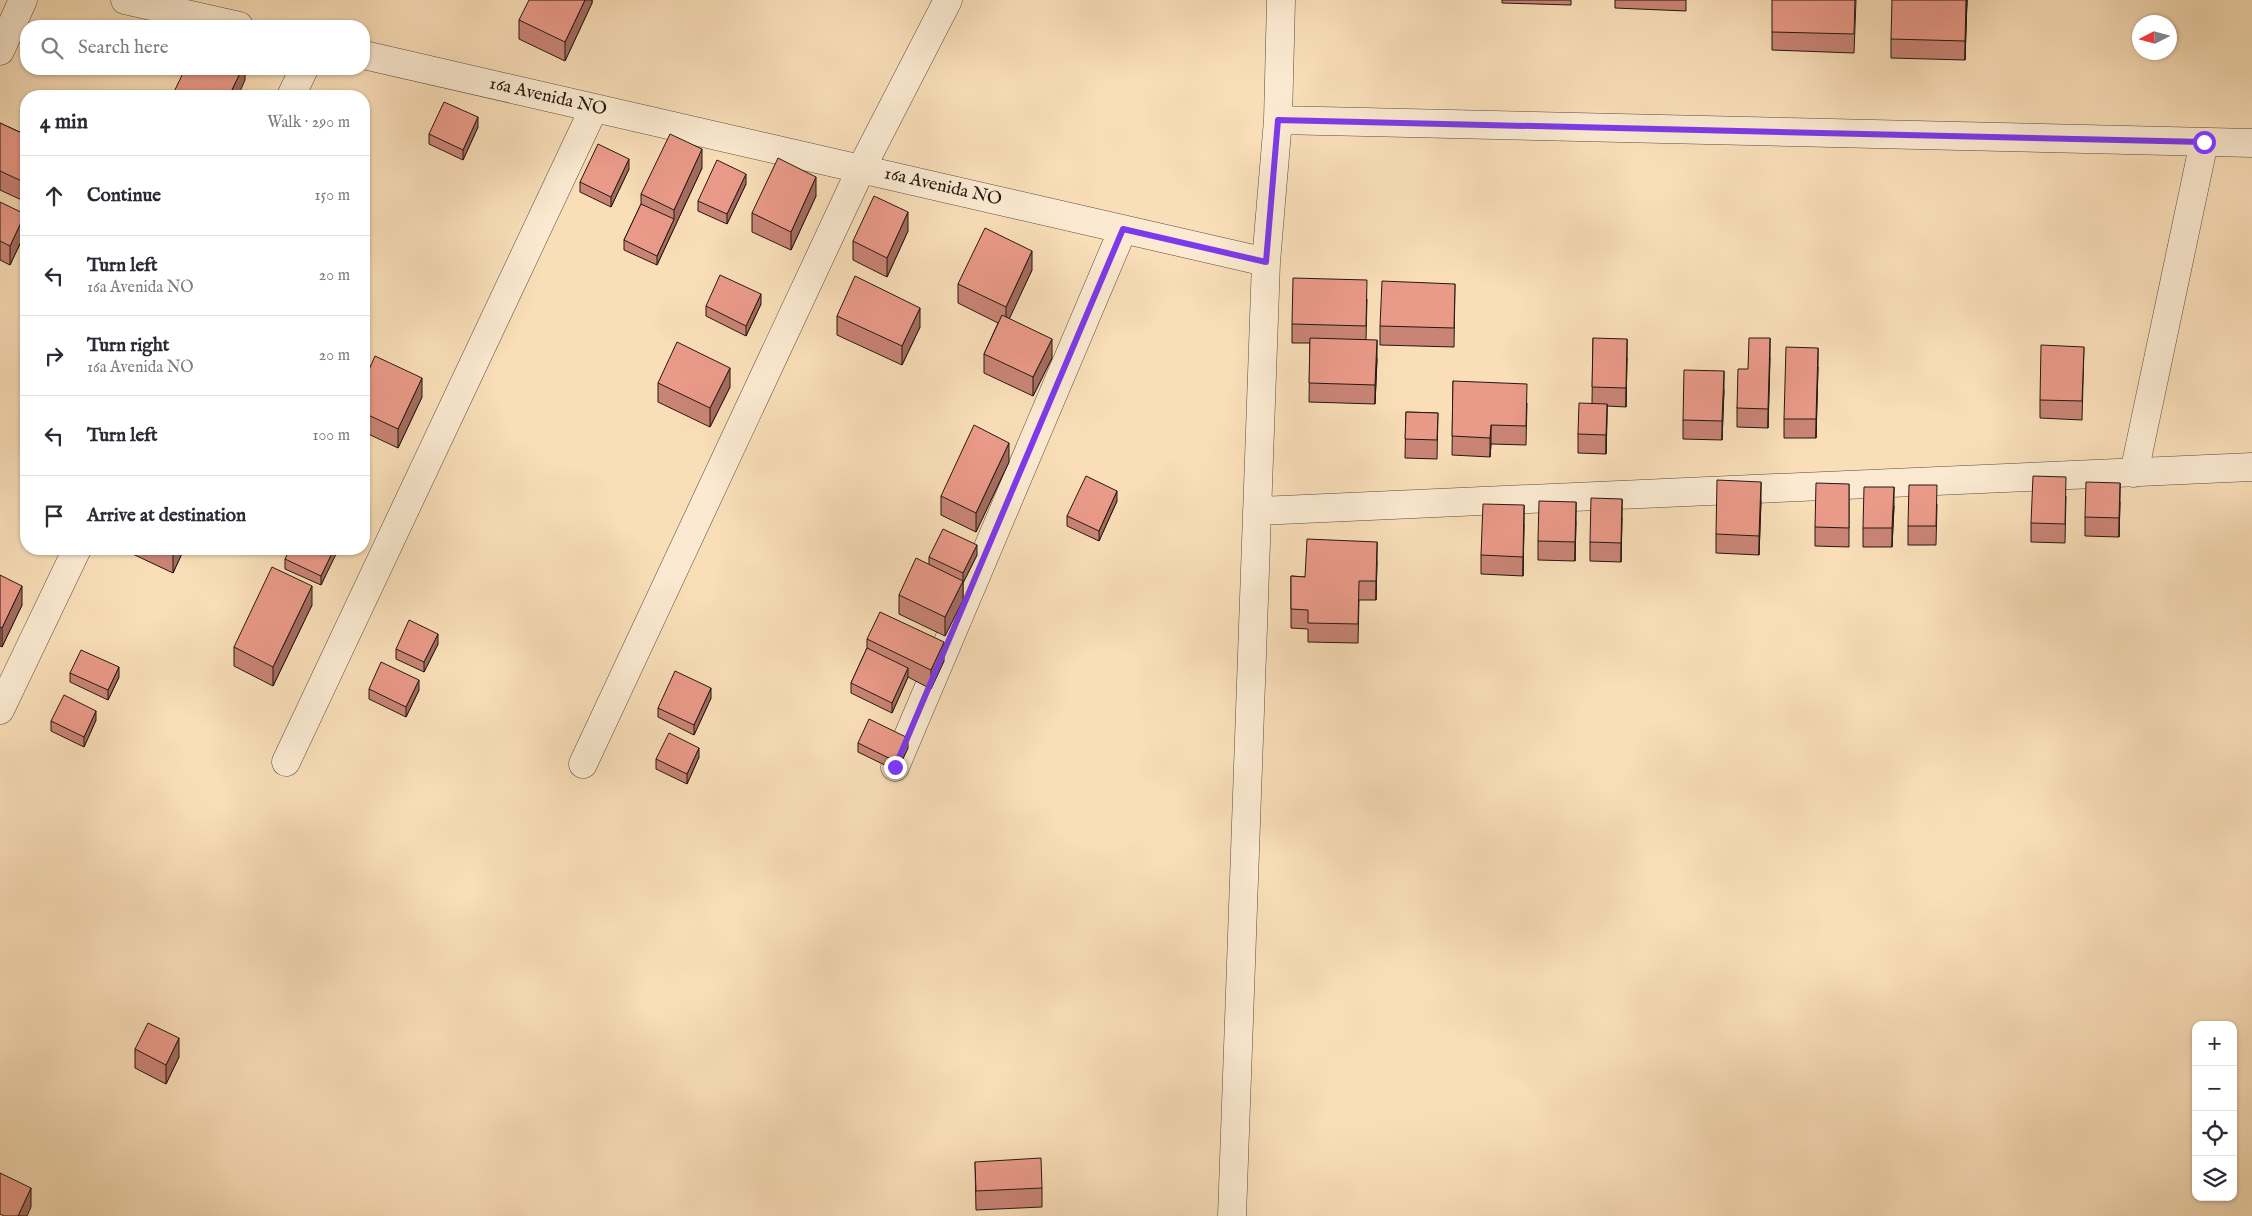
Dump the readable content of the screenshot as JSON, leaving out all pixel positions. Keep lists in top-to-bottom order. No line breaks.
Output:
{"streets":{"street":["16a Avenida NO"]},"north":"left","page":{"search":"Search here","heading":["4 min","Walk · 290 m"],"list":[["Continue","150 m"],["Turn left","16a Avenida NO","20 m"],["Turn right","16a Avenida NO","20 m"],["Turn left","100 m"],"Arrive at destination"],"map_buttons":["+","−"]}}
